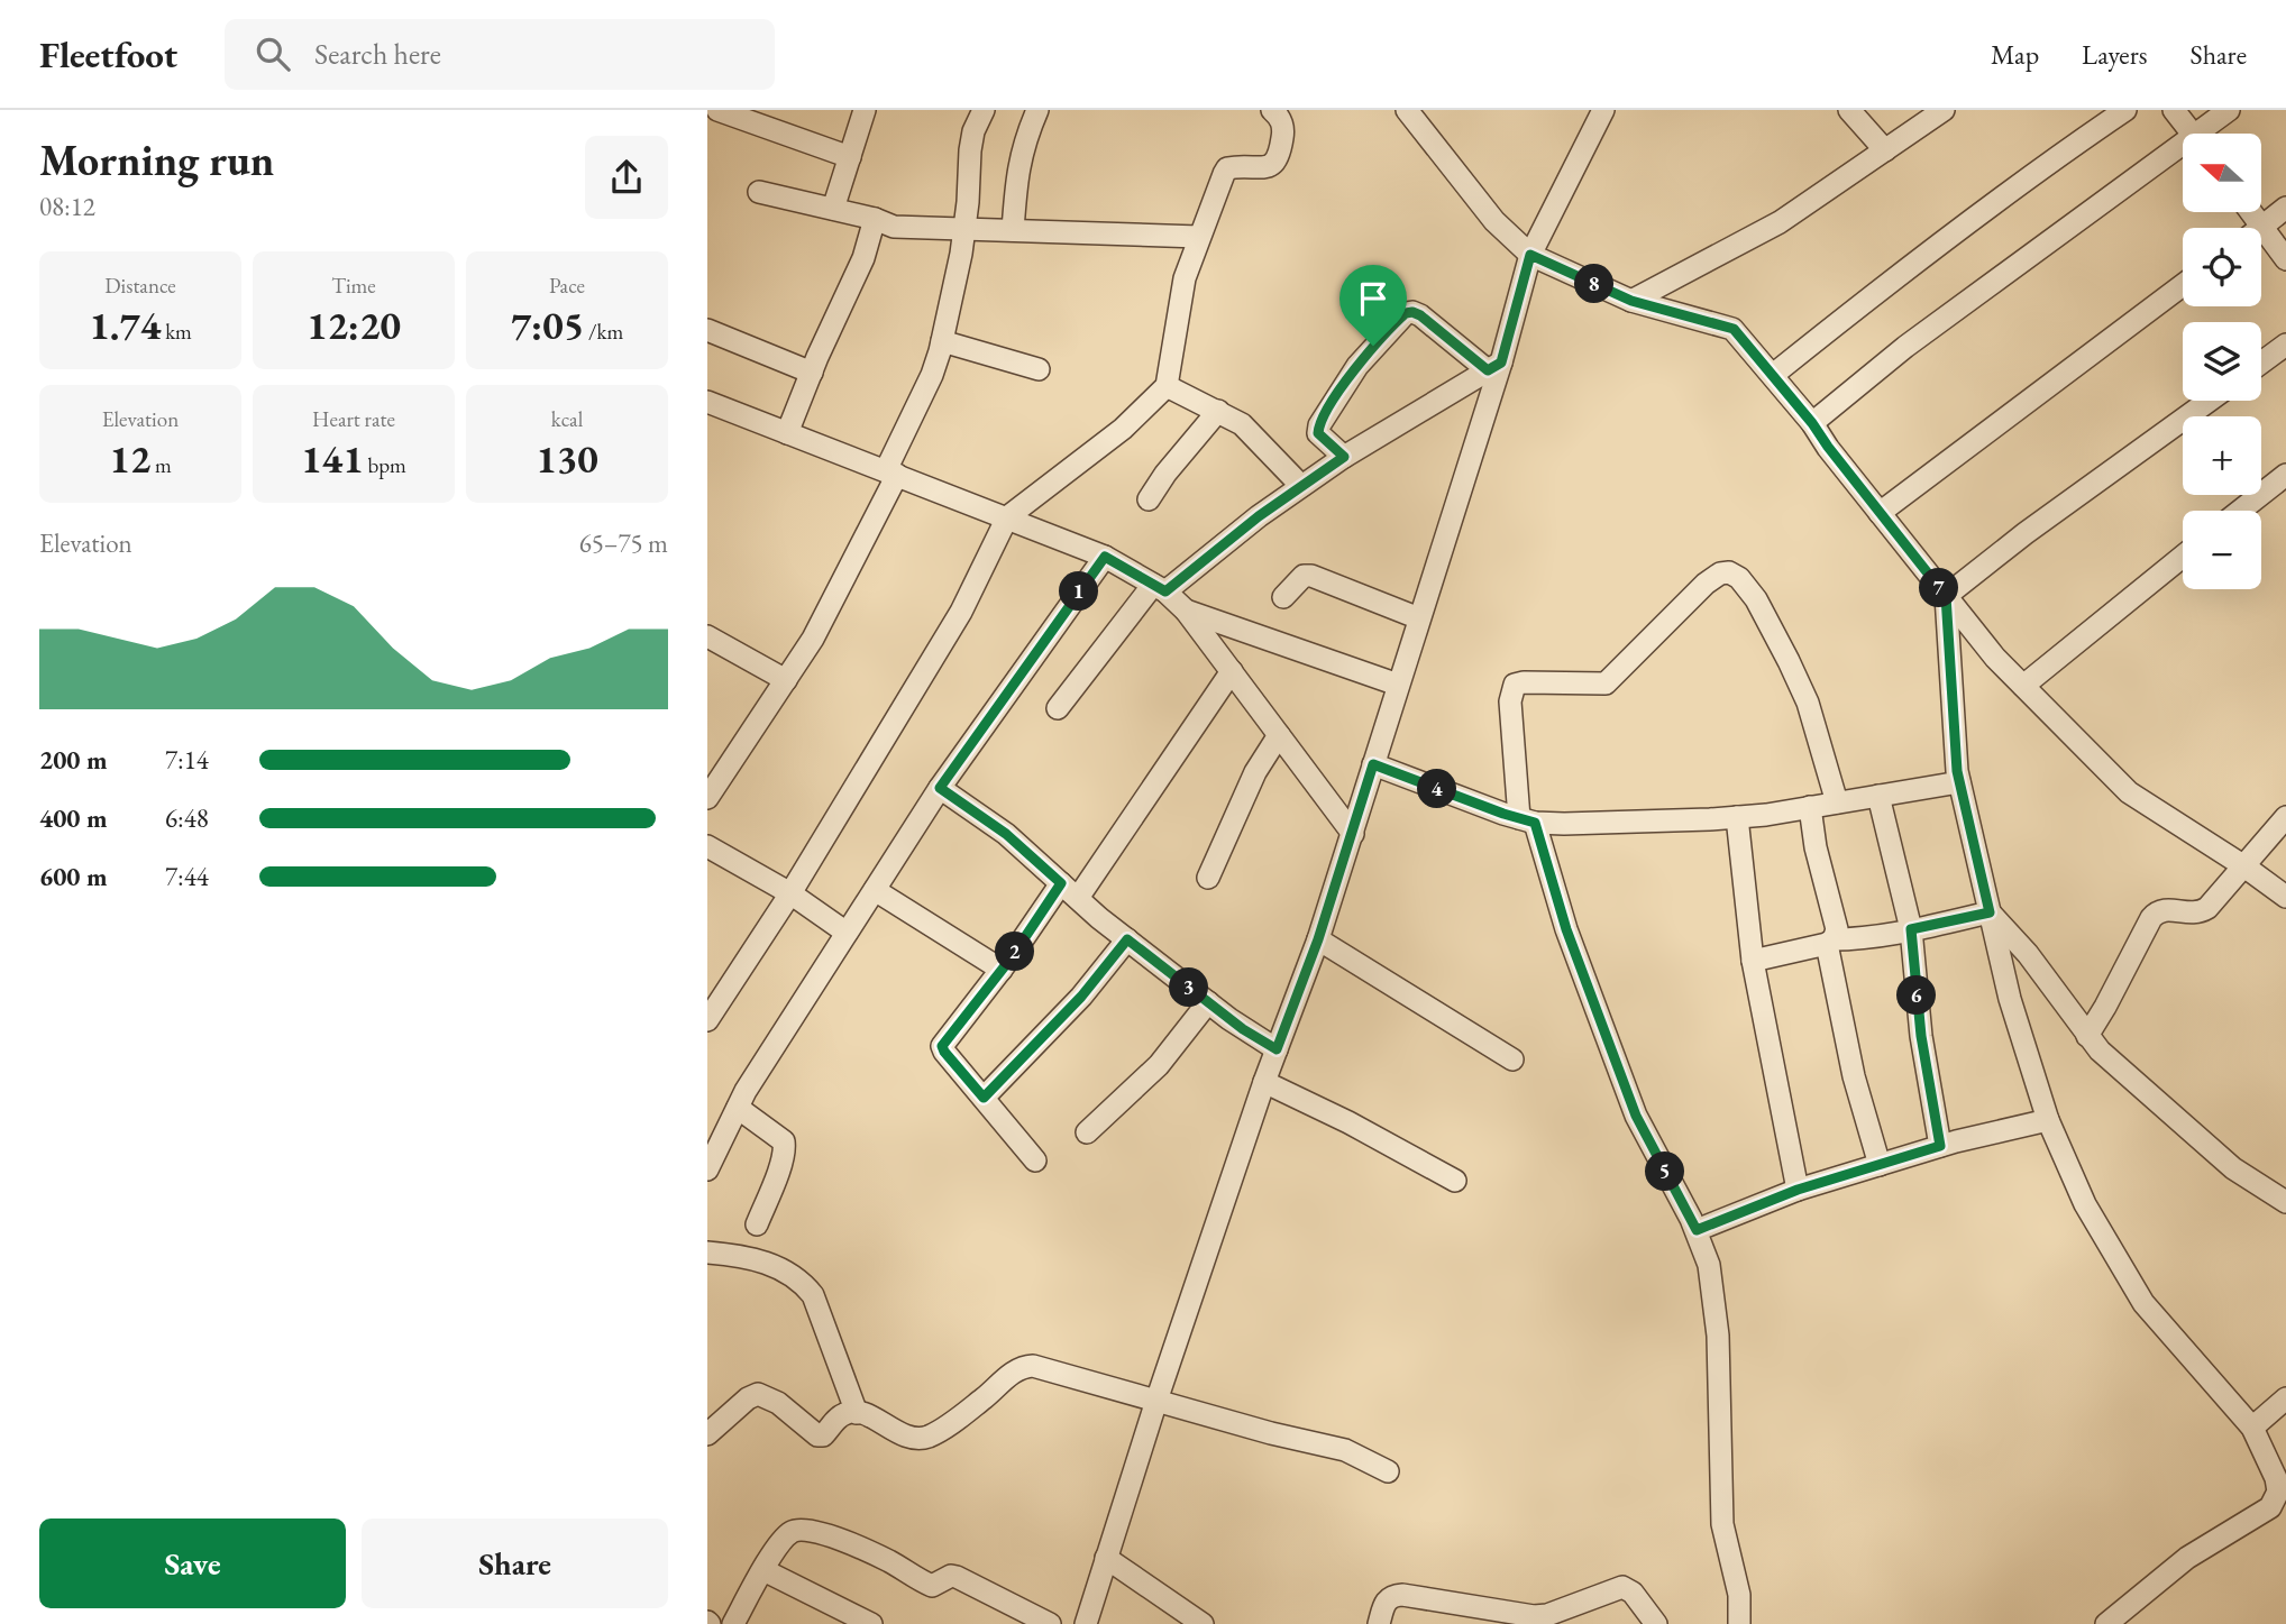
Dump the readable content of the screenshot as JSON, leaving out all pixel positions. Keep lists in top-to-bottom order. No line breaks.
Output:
{"north":"left","page":{"header":"Fleetfoot","search":"Search here","nav":["Map","Layers","Share"],"heading":["Morning run","08:12"],"map_buttons":["+","−"],"stats":[["Distance","1.74 km"],["Time","12:20"],["Pace","7:05 /km"],["Elevation","12 m"],["Heart rate","141 bpm"],["kcal","130"]],"pins":["8","7","1","4","2","3","6","5"],"chart":["Elevation","65–75 m"],"list":[{"name":"200 m","note":"7:14"},{"name":"400 m","note":"6:48"},{"name":"600 m","note":"7:44"}],"buttons":["Save","Share"]}}
